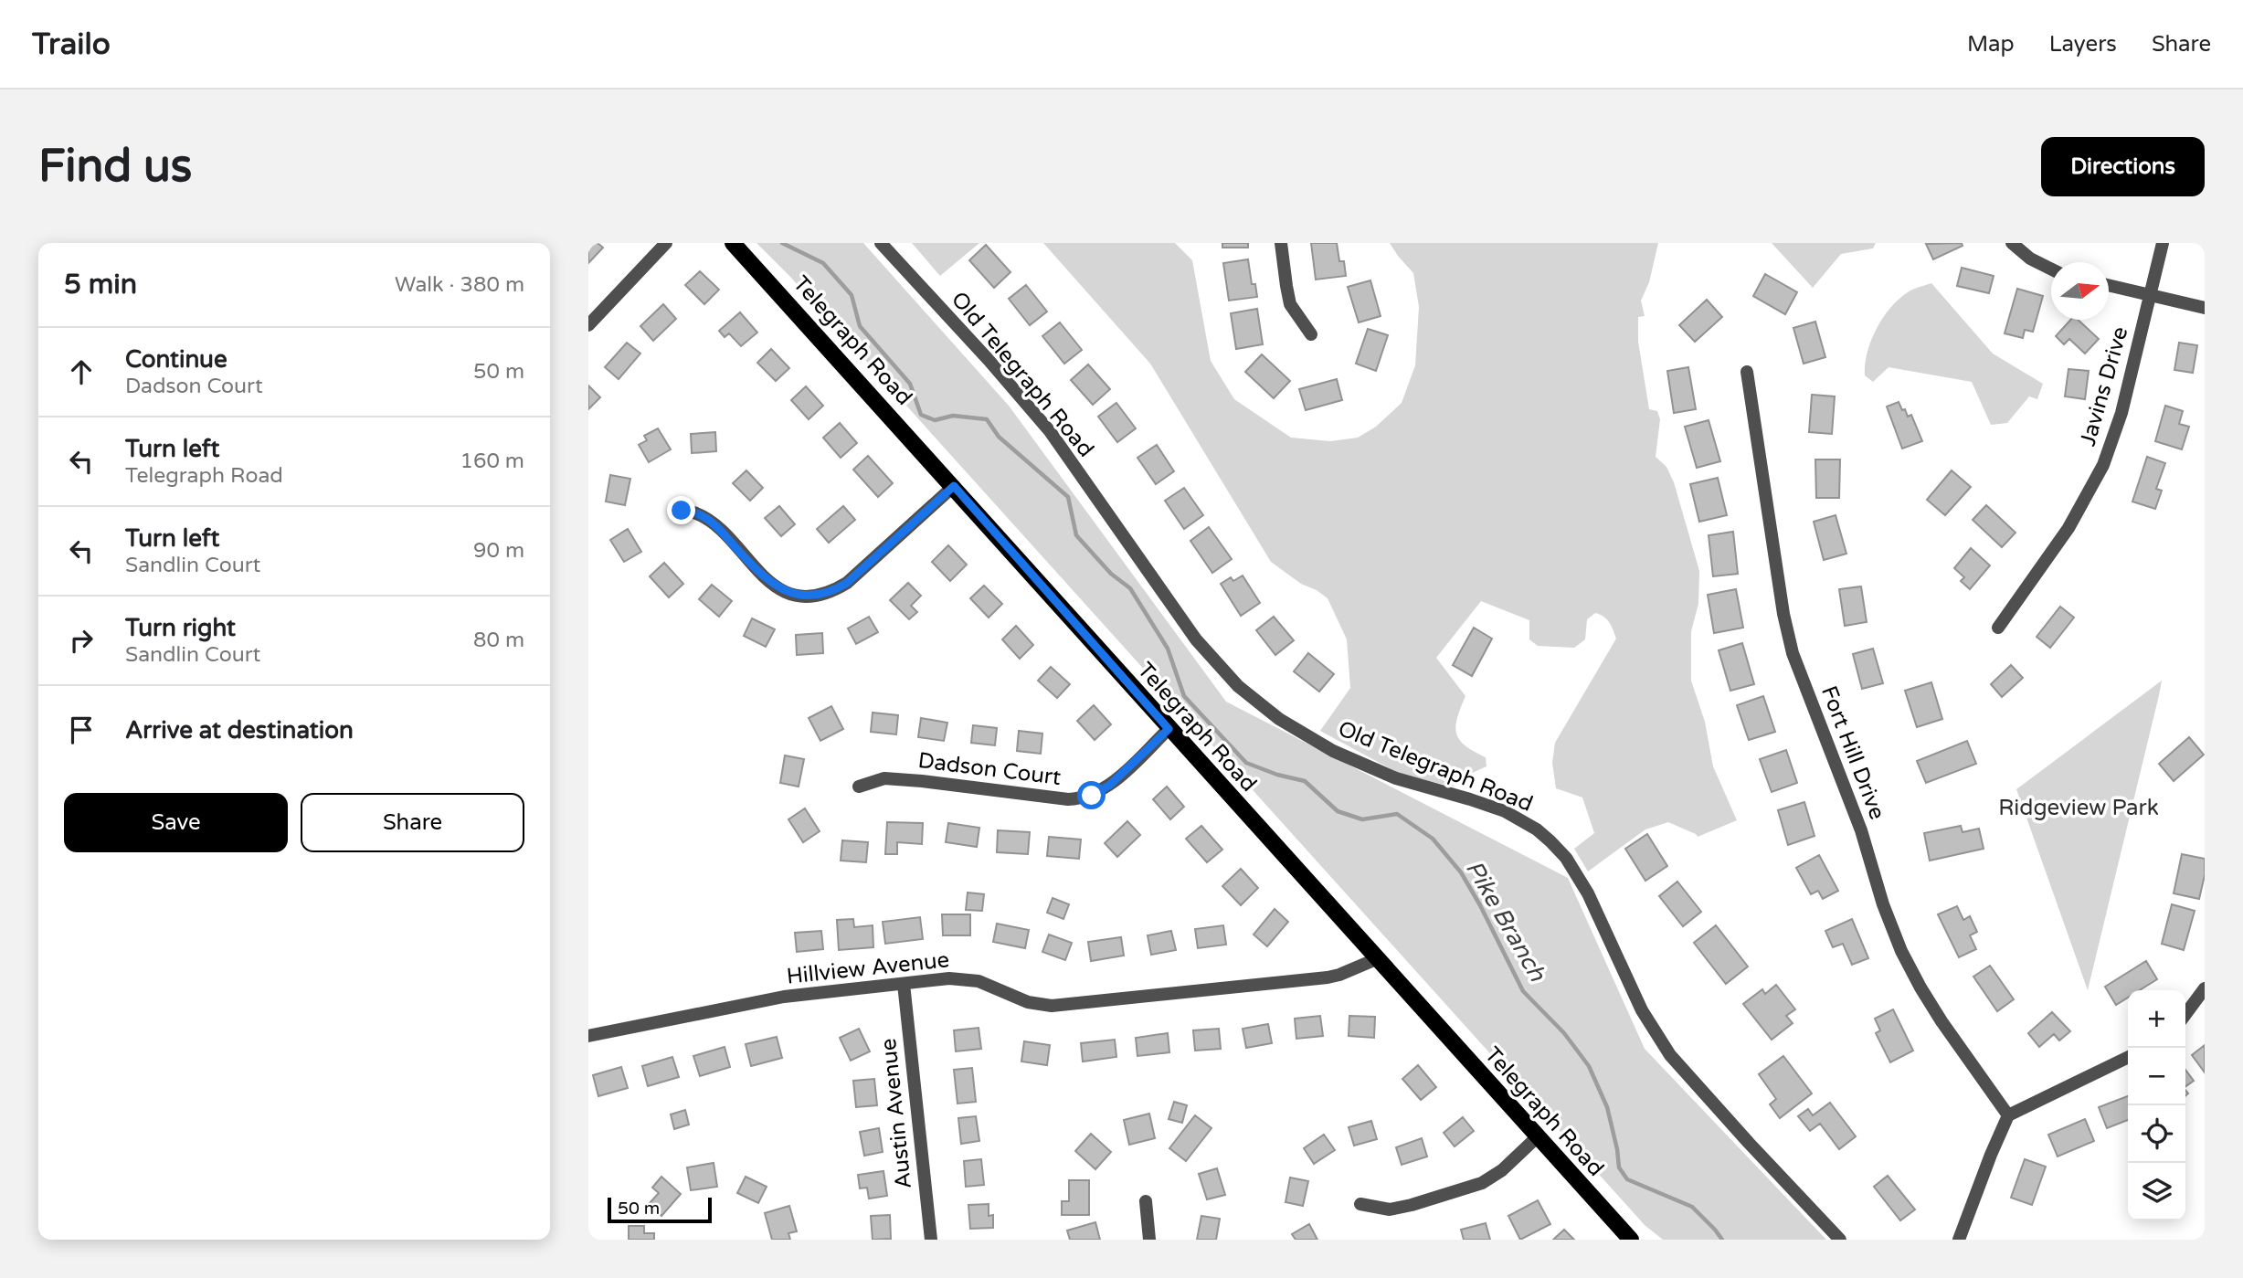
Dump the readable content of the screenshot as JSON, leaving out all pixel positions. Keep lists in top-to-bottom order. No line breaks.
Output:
{"streets":{"main road":["Telegraph Road"],"street":["Old Telegraph Road","Javins Drive","Fort Hill Drive","Dadson Court","Hillview Avenue","Austin Avenue"]},"crossings":[["Telegraph Road","Dadson Court"],["Telegraph Road","Hillview Avenue"],["Hillview Avenue","Austin Avenue"]],"water":["Pike Branch"],"parks":["Ridgeview Park"],"scale_bar":"50 m","north":"right","page":{"header":"Trailo","nav":["Map","Layers","Share"],"buttons":["Directions",["Save","Share"]],"title":"Find us","heading":["5 min","Walk · 380 m"],"list":[["Continue","Dadson Court","50 m"],["Turn left","Telegraph Road","160 m"],["Turn left","Sandlin Court","90 m"],["Turn right","Sandlin Court","80 m"],"Arrive at destination"],"map_buttons":["+","−"],"scale":"50 m"}}
